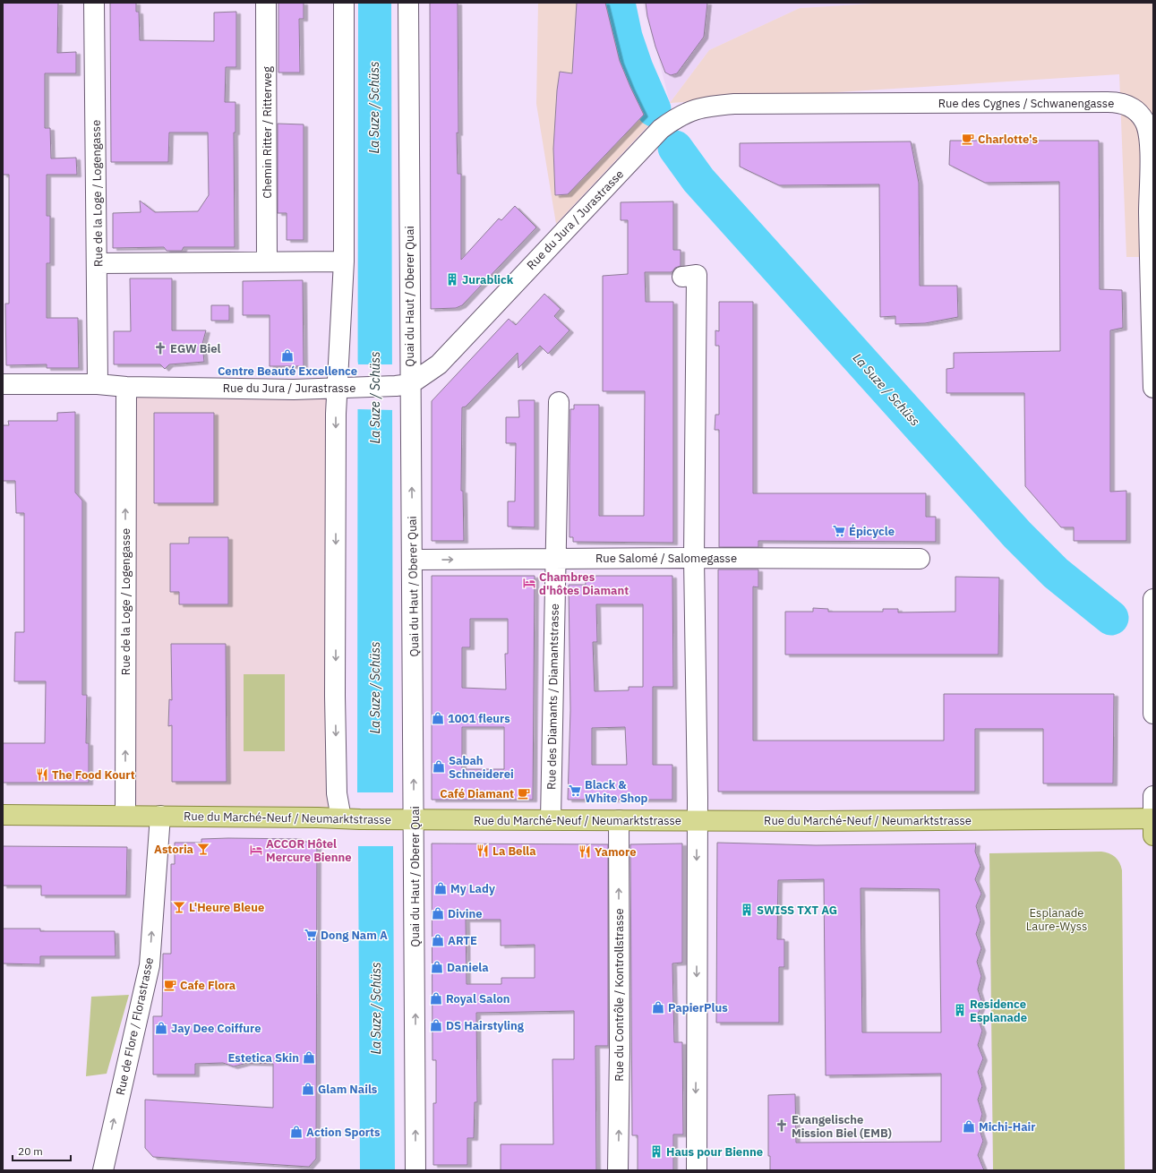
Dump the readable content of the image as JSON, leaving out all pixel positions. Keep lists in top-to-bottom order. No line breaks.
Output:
{"streets":{"main road":["Rue du Marché-Neuf / Neumarktstrasse"],"street":["Rue des Cygnes / Schwanengasse","Chemin Ritter / Ritterweg","Rue de la Loge / Logengasse","Rue du Jura / Jurastrasse","Quai du Haut / Oberer Quai","Rue Salomé / Salomegasse","Rue des Diamants / Diamantstrasse","Rue du Contrôle / Kontrollstrasse","Rue de Flore / Florastrasse"]},"crossings":[["Rue des Cygnes / Schwanengasse","Rue du Jura / Jurastrasse"],["Rue de la Loge / Logengasse","Rue du Jura / Jurastrasse"],["Rue de la Loge / Logengasse","Rue du Marché-Neuf / Neumarktstrasse"],["Rue du Jura / Jurastrasse","Quai du Haut / Oberer Quai"],["Quai du Haut / Oberer Quai","Rue Salomé / Salomegasse"],["Quai du Haut / Oberer Quai","Rue du Marché-Neuf / Neumarktstrasse"],["Rue Salomé / Salomegasse","Rue des Diamants / Diamantstrasse"],["Rue des Diamants / Diamantstrasse","Rue du Marché-Neuf / Neumarktstrasse"],["Rue du Marché-Neuf / Neumarktstrasse","Rue du Contrôle / Kontrollstrasse"],["Rue du Marché-Neuf / Neumarktstrasse","Rue de Flore / Florastrasse"]],"one_way":["Rue de la Loge / Logengasse","Rue de Flore / Florastrasse"],"water":["La Suze / Schüss"],"parks":["Esplanade Laure-Wyss"],"places":{"cafe":["Charlotte's","Café Diamant","Cafe Flora"],"building":["Jurablick","SWISS TXT AG","Residence Esplanade","Haus pour Bienne"],"church":["EGW Biel","Evangelische Mission Biel (EMB)"],"shop":["Centre Beauté Excellence","1001 fleurs","Sabah Schneiderei","My Lady","Divine","ARTE","Daniela","Royal Salon","PapierPlus","DS Hairstyling","Jay Dee Coiffure","Estetica Skin","Glam Nails","Michi-Hair","Action Sports"],"supermarket":["Épicycle","Black & White Shop","Dong Nam A"],"hotel":["Chambres d'hôtes Diamant","ACCOR Hôtel Mercure Bienne"],"restaurant":["The Food Kourt","La Bella","Yamore"],"bar":["Astoria","L'Heure Bleue"]},"scale_bar":"20 m"}
